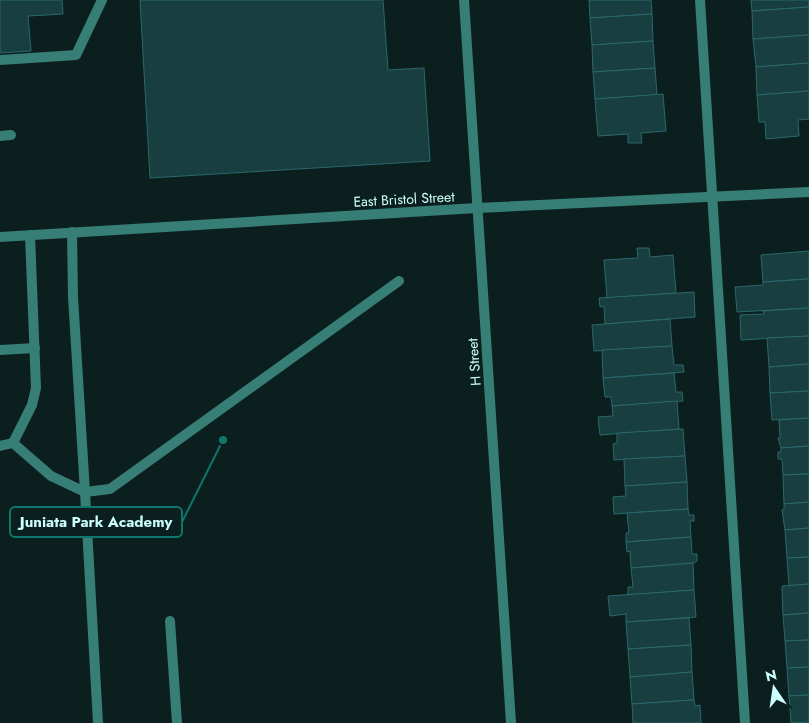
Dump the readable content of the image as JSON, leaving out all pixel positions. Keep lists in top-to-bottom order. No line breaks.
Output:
{"streets":{"street":["East Bristol Street","H Street"]},"crossings":[["East Bristol Street","H Street"]],"places":["Juniata Park Academy"],"north":"top"}
